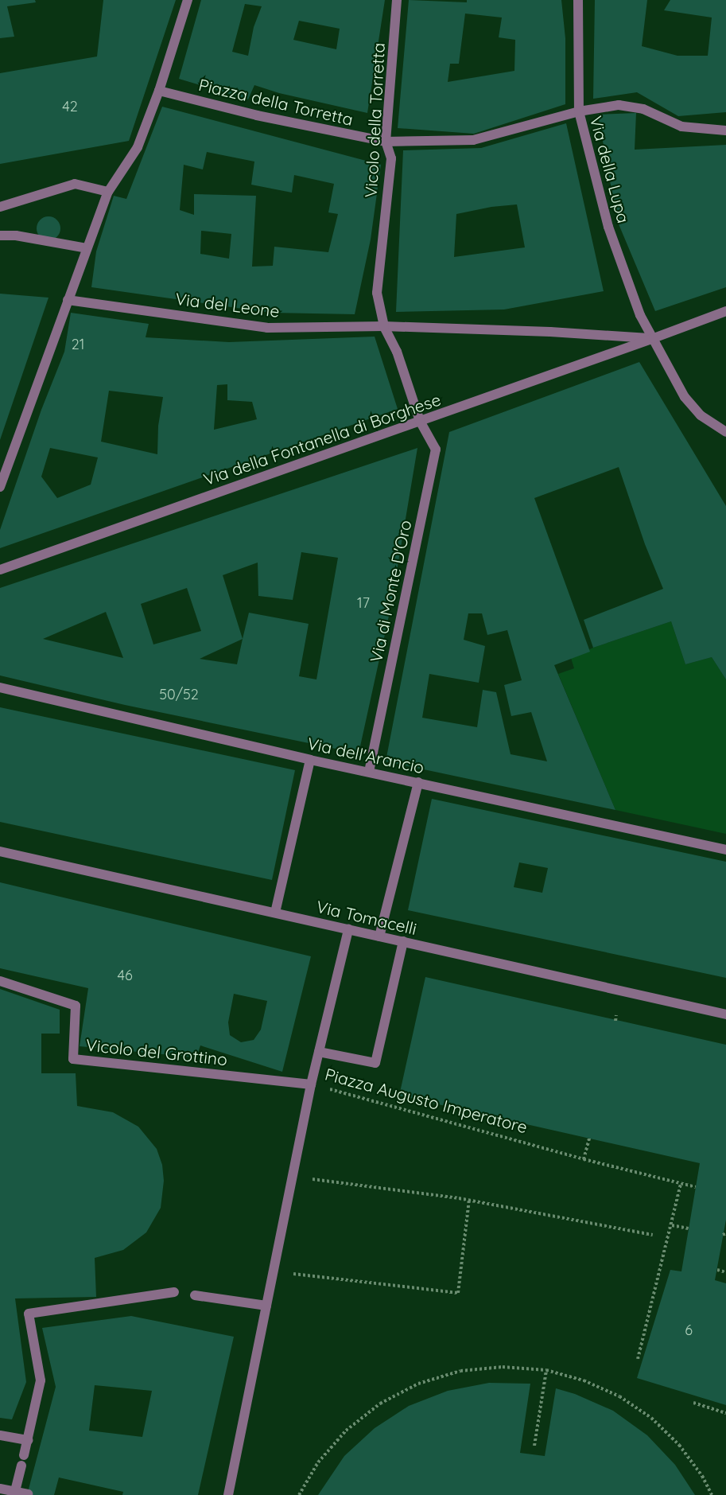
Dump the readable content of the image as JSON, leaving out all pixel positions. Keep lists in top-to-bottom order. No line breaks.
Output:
{"streets":{"street":["Piazza della Torretta","Vicolo della Torretta","Via della Lupa","Via del Leone","Via della Fontanella di Borghese","Via di Monte D'Oro","Via dell'Arancio","Via Tomacelli","Vicolo del Grottino","Piazza Augusto Imperatore"]},"crossings":[["Piazza della Torretta","Vicolo della Torretta"],["Piazza della Torretta","Via della Lupa"],["Vicolo della Torretta","Via del Leone"],["Vicolo della Torretta","Via della Fontanella di Borghese"],["Vicolo della Torretta","Via di Monte D'Oro"],["Via della Lupa","Via del Leone"],["Via della Lupa","Via della Fontanella di Borghese"],["Via del Leone","Via della Fontanella di Borghese"],["Via della Fontanella di Borghese","Via di Monte D'Oro"],["Via di Monte D'Oro","Via dell'Arancio"],["Vicolo del Grottino","Piazza Augusto Imperatore"]],"house_numbers":["42","21","17","50/52","46","6"]}
